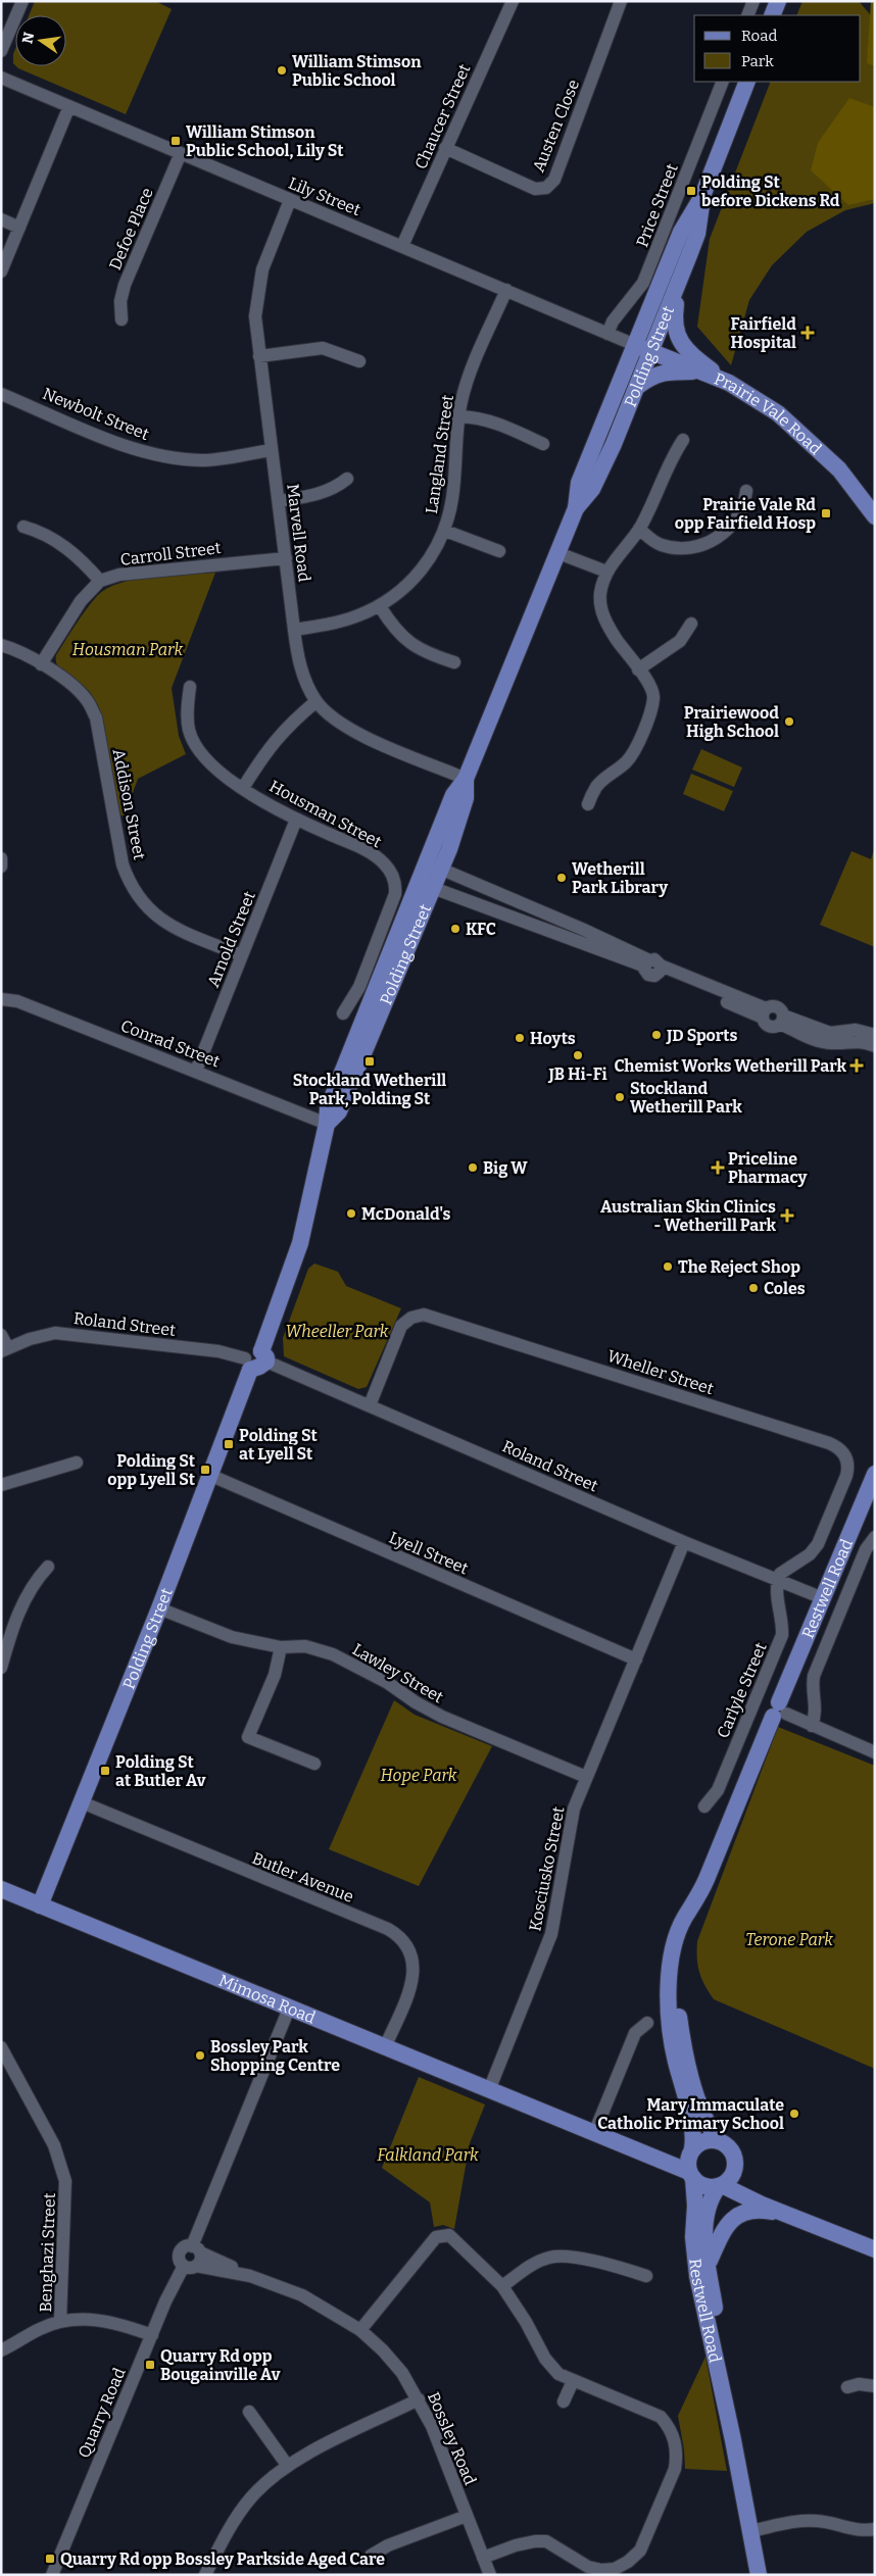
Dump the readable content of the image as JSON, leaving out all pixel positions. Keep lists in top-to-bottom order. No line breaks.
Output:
{"streets":{"main road":["Polding Street","Prairie Vale Road","Restwell Road","Mimosa Road"],"street":["Chaucer Street","Austen Close","Lily Street","Price Street","Defoe Place","Newbolt Street","Langland Street","Marvell Road","Carroll Street","Addison Street","Housman Street","Arnold Street","Conrad Street","Roland Street","Wheller Street","Lyell Street","Lawley Street","Carlyle Street","Kosciusko Street","Butler Avenue","Benghazi Street","Quarry Road","Bossley Road"]},"crossings":[["Chaucer Street","Austen Close"],["Chaucer Street","Lily Street"],["Lily Street","Price Street"],["Lily Street","Defoe Place"],["Lily Street","Polding Street"],["Lily Street","Prairie Vale Road"],["Lily Street","Langland Street"],["Lily Street","Marvell Road"],["Polding Street","Prairie Vale Road"],["Polding Street","Marvell Road"],["Polding Street","Conrad Street"],["Polding Street","Roland Street"],["Polding Street","Lyell Street"],["Polding Street","Lawley Street"],["Polding Street","Butler Avenue"],["Polding Street","Mimosa Road"],["Newbolt Street","Marvell Road"],["Langland Street","Marvell Road"],["Marvell Road","Carroll Street"],["Carroll Street","Addison Street"],["Addison Street","Arnold Street"],["Housman Street","Arnold Street"],["Arnold Street","Conrad Street"],["Roland Street","Wheller Street"],["Roland Street","Restwell Road"],["Roland Street","Carlyle Street"],["Roland Street","Kosciusko Street"],["Wheller Street","Carlyle Street"],["Lyell Street","Kosciusko Street"],["Restwell Road","Mimosa Road"],["Lawley Street","Kosciusko Street"],["Kosciusko Street","Mimosa Road"],["Butler Avenue","Mimosa Road"],["Quarry Road","Bossley Road"]],"parks":["Housman Park","Wheeller Park","Hope Park","Terone Park","Falkland Park"],"places":{"other":["William Stimson Public School","Prairiewood High School","Wetherill Park Library","KFC","JD Sports","Hoyts","JB Hi-Fi","Stockland Wetherill Park","Big W","McDonald's","The Reject Shop","Coles","Bossley Park Shopping Centre","Mary Immaculate Catholic Primary School"],"transit":["William Stimson Public School, Lily St","Polding St before Dickens Rd","Prairie Vale Rd opp Fairfield Hosp","Stockland Wetherill Park, Polding St","Polding St at Lyell St","Polding St opp Lyell St","Polding St at Butler Av","Quarry Rd opp Bougainville Av","Quarry Rd opp Bossley Parkside Aged Care"],"health":["Fairfield Hospital","Chemist Works Wetherill Park","Priceline Pharmacy","Australian Skin Clinics - Wetherill Park"]},"legend":["Road","Park"],"north":"left"}
